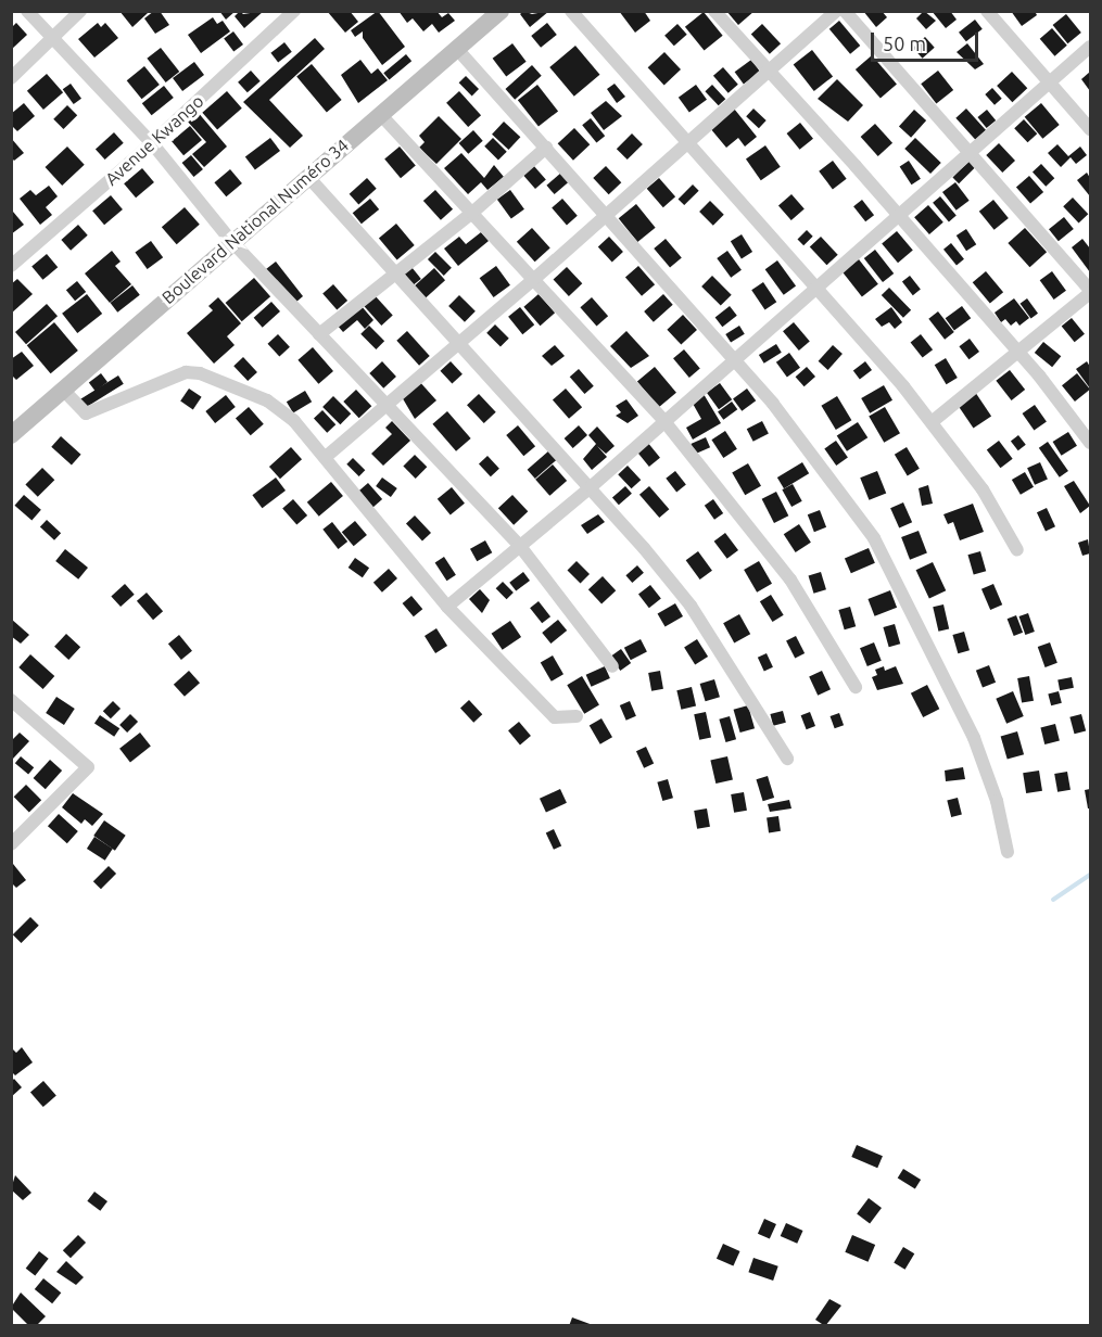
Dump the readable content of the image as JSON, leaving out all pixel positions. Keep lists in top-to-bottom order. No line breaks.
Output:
{"streets":{"main road":["Boulevard National Numéro 34"],"street":["Avenue Kwango"]},"scale_bar":"50 m"}
